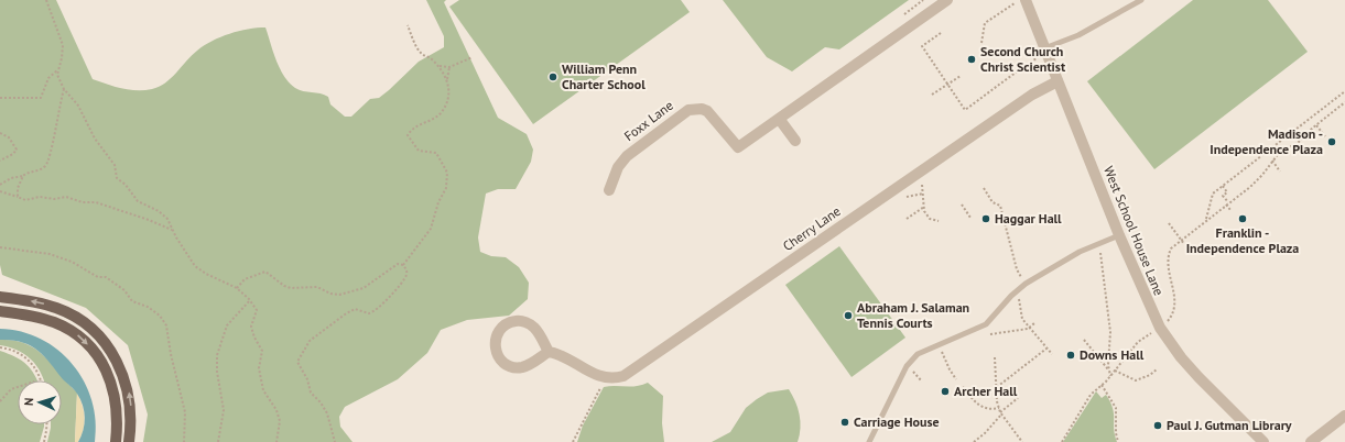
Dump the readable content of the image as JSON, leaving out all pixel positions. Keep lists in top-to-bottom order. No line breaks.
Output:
{"streets":{"street":["Foxx Lane","Cherry Lane","West School House Lane"]},"crossings":[["Cherry Lane","West School House Lane"]],"places":["Second Church Christ Scientist","William Penn Charter School","Madison - Independence Plaza","Haggar Hall","Franklin - Independence Plaza","Abraham J. Salaman Tennis Courts","Downs Hall","Archer Hall","Carriage House","Paul J. Gutman Library"],"north":"left"}
